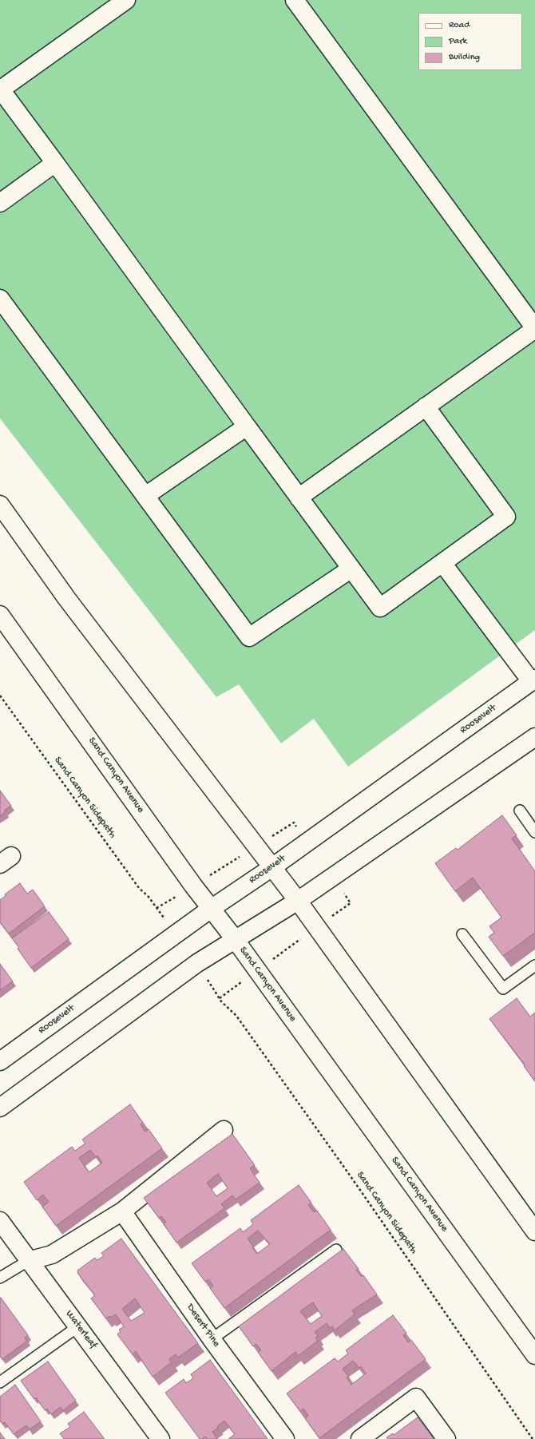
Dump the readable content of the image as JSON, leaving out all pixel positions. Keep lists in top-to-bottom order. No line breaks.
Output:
{"streets":{"street":["Roosevelt","Sand Canyon Avenue","Desert Pine","Waterleaf"],"path":["Sand Canyon Sidepath"]},"crossings":[["Roosevelt","Sand Canyon Avenue"]],"legend":["Road","Park","Building"]}
